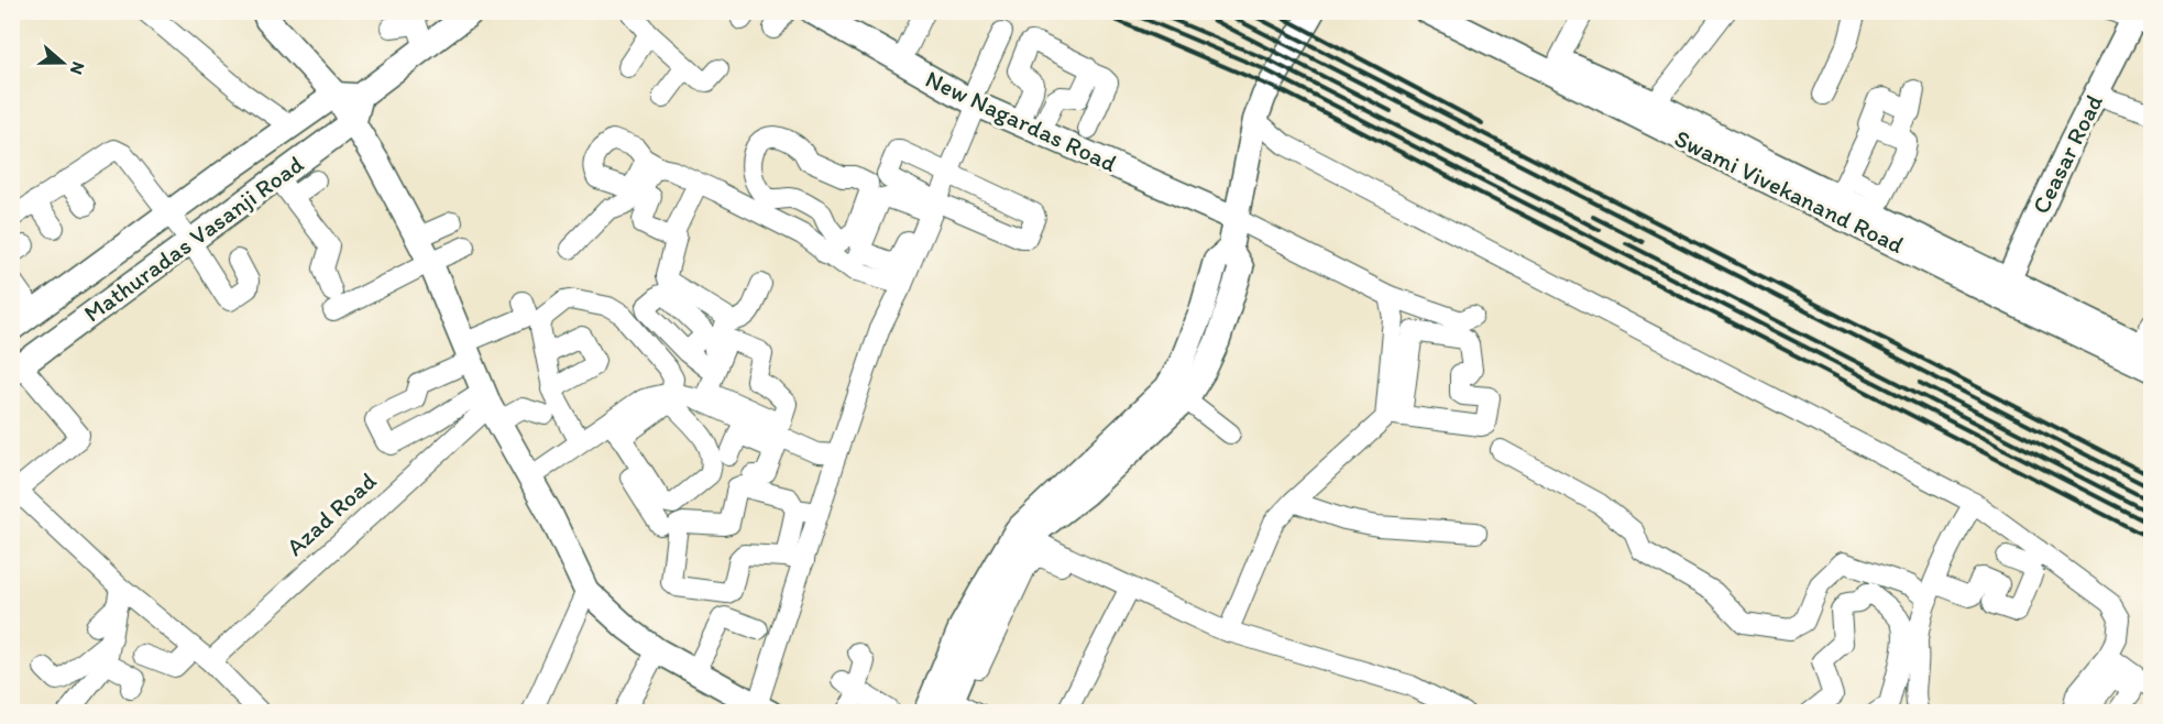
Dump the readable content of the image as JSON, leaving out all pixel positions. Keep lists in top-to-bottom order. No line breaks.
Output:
{"streets":{"main road":["New Nagardas Road","Ceasar Road","Swami Vivekanand Road","Mathuradas Vasanji Road"],"street":["Azad Road"]},"crossings":[["Ceasar Road","Swami Vivekanand Road"]],"north":"right"}
